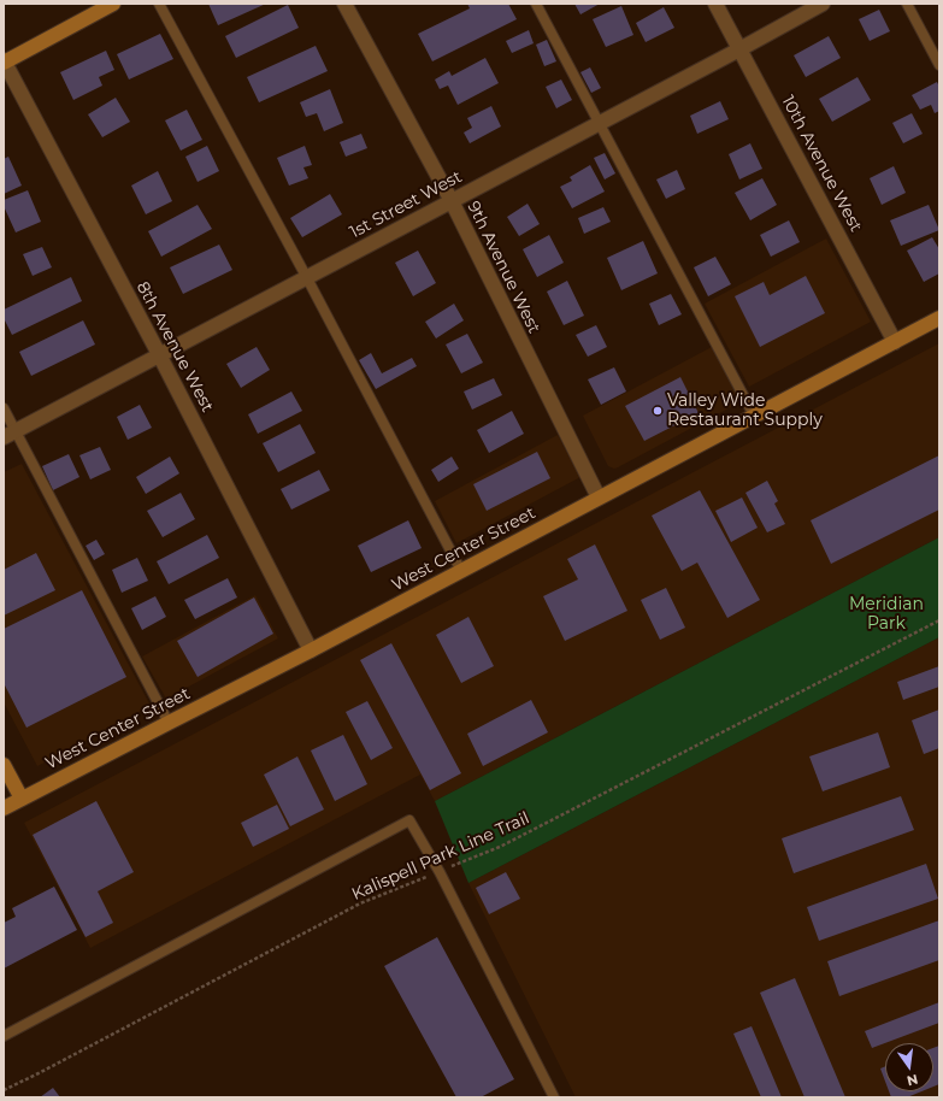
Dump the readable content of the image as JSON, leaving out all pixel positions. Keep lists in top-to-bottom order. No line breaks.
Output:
{"streets":{"street":["10th Avenue West","1st Street West","9th Avenue West","8th Avenue West","West Center Street"],"path":["Kalispell Park Line Trail"]},"crossings":[["10th Avenue West","1st Street West"],["10th Avenue West","West Center Street"],["1st Street West","9th Avenue West"],["1st Street West","8th Avenue West"],["9th Avenue West","West Center Street"],["8th Avenue West","West Center Street"]],"parks":["Meridian Park"],"places":["Valley Wide Restaurant Supply"],"north":"bottom"}
